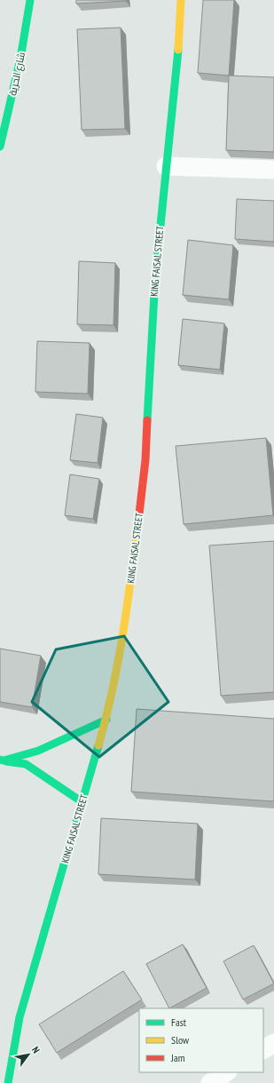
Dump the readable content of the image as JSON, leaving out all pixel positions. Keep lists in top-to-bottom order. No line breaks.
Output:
{"streets":{"main road":["شارع الحرية","KING FAISAL STREET"]},"legend":["Fast","Slow","Jam"],"north":"top right"}
